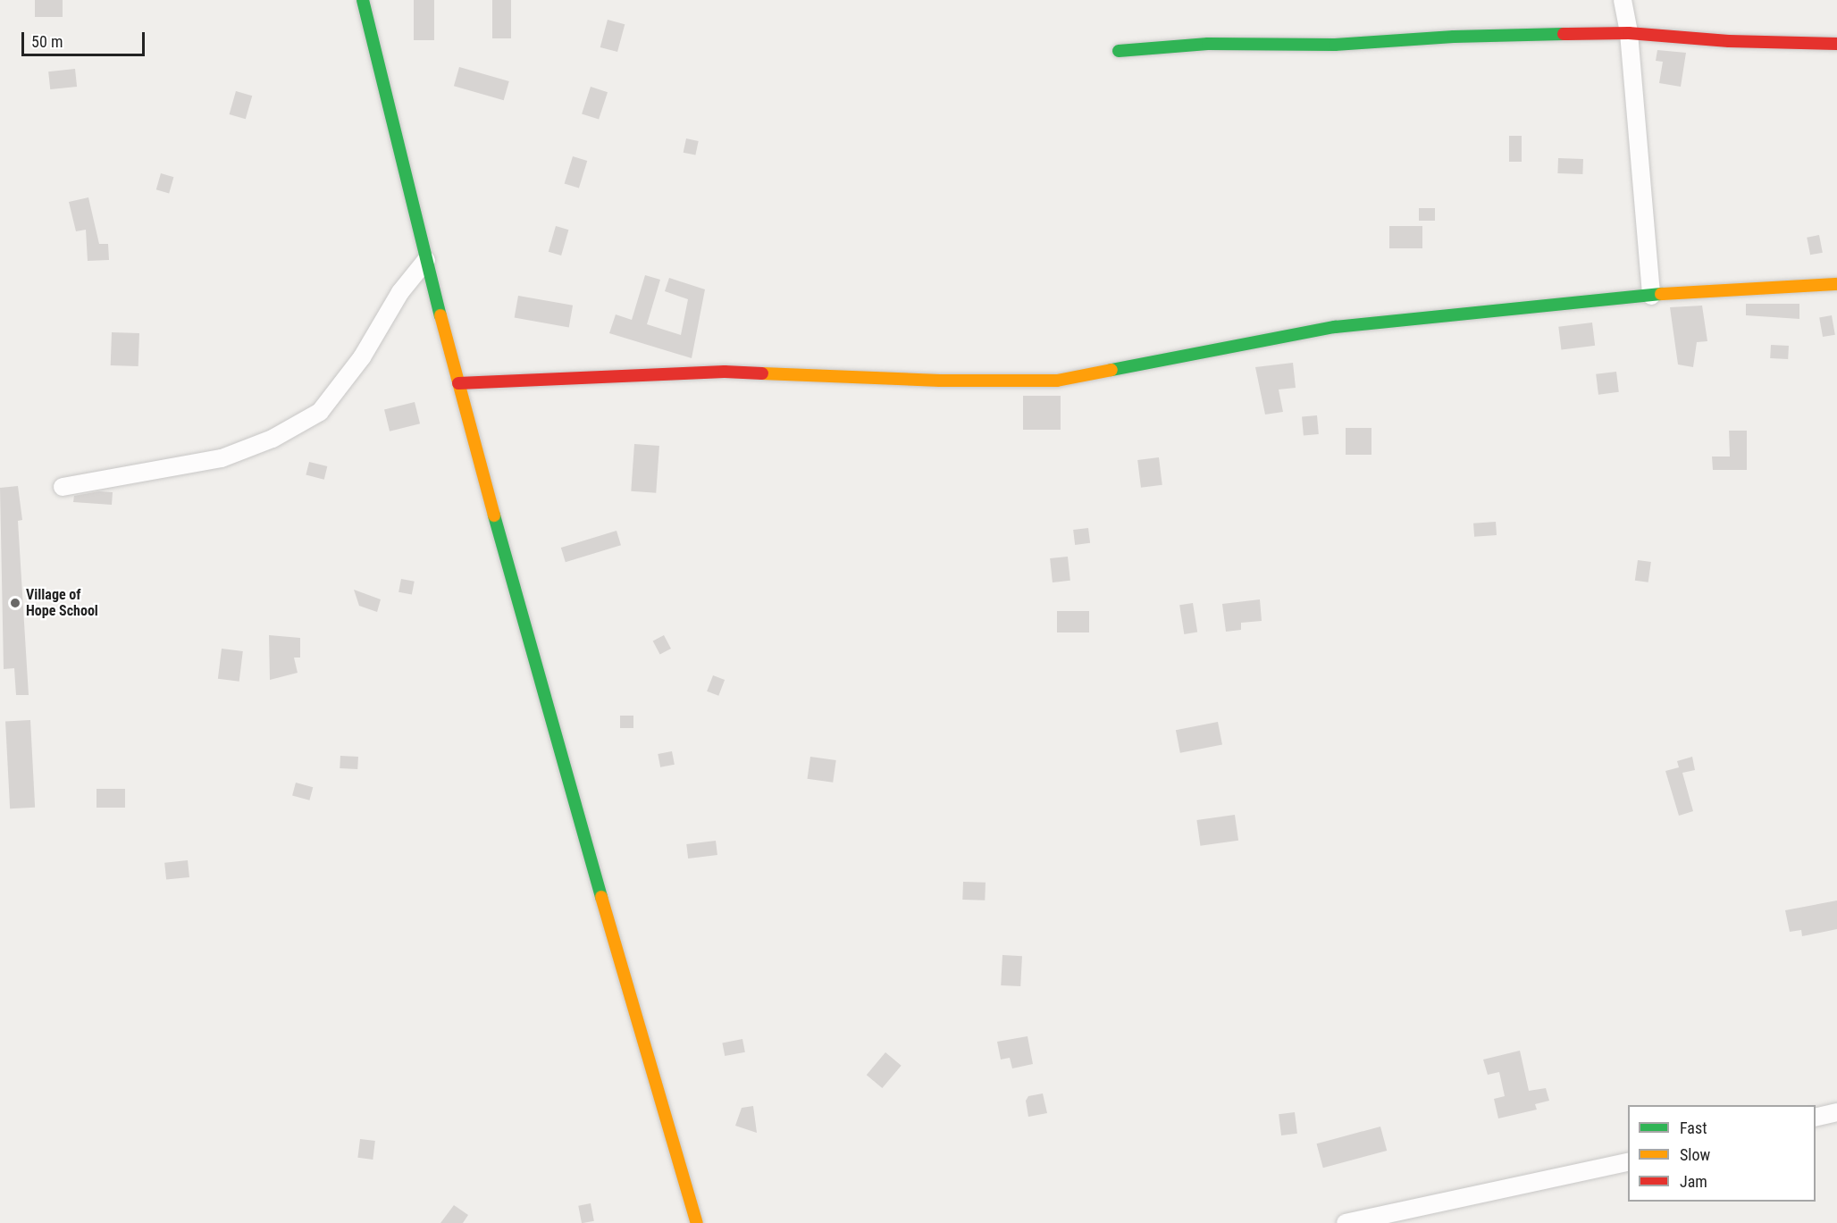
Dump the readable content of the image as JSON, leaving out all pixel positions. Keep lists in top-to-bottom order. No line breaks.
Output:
{"places":["Village of Hope School"],"legend":["Fast","Slow","Jam"],"scale_bar":"50 m"}
